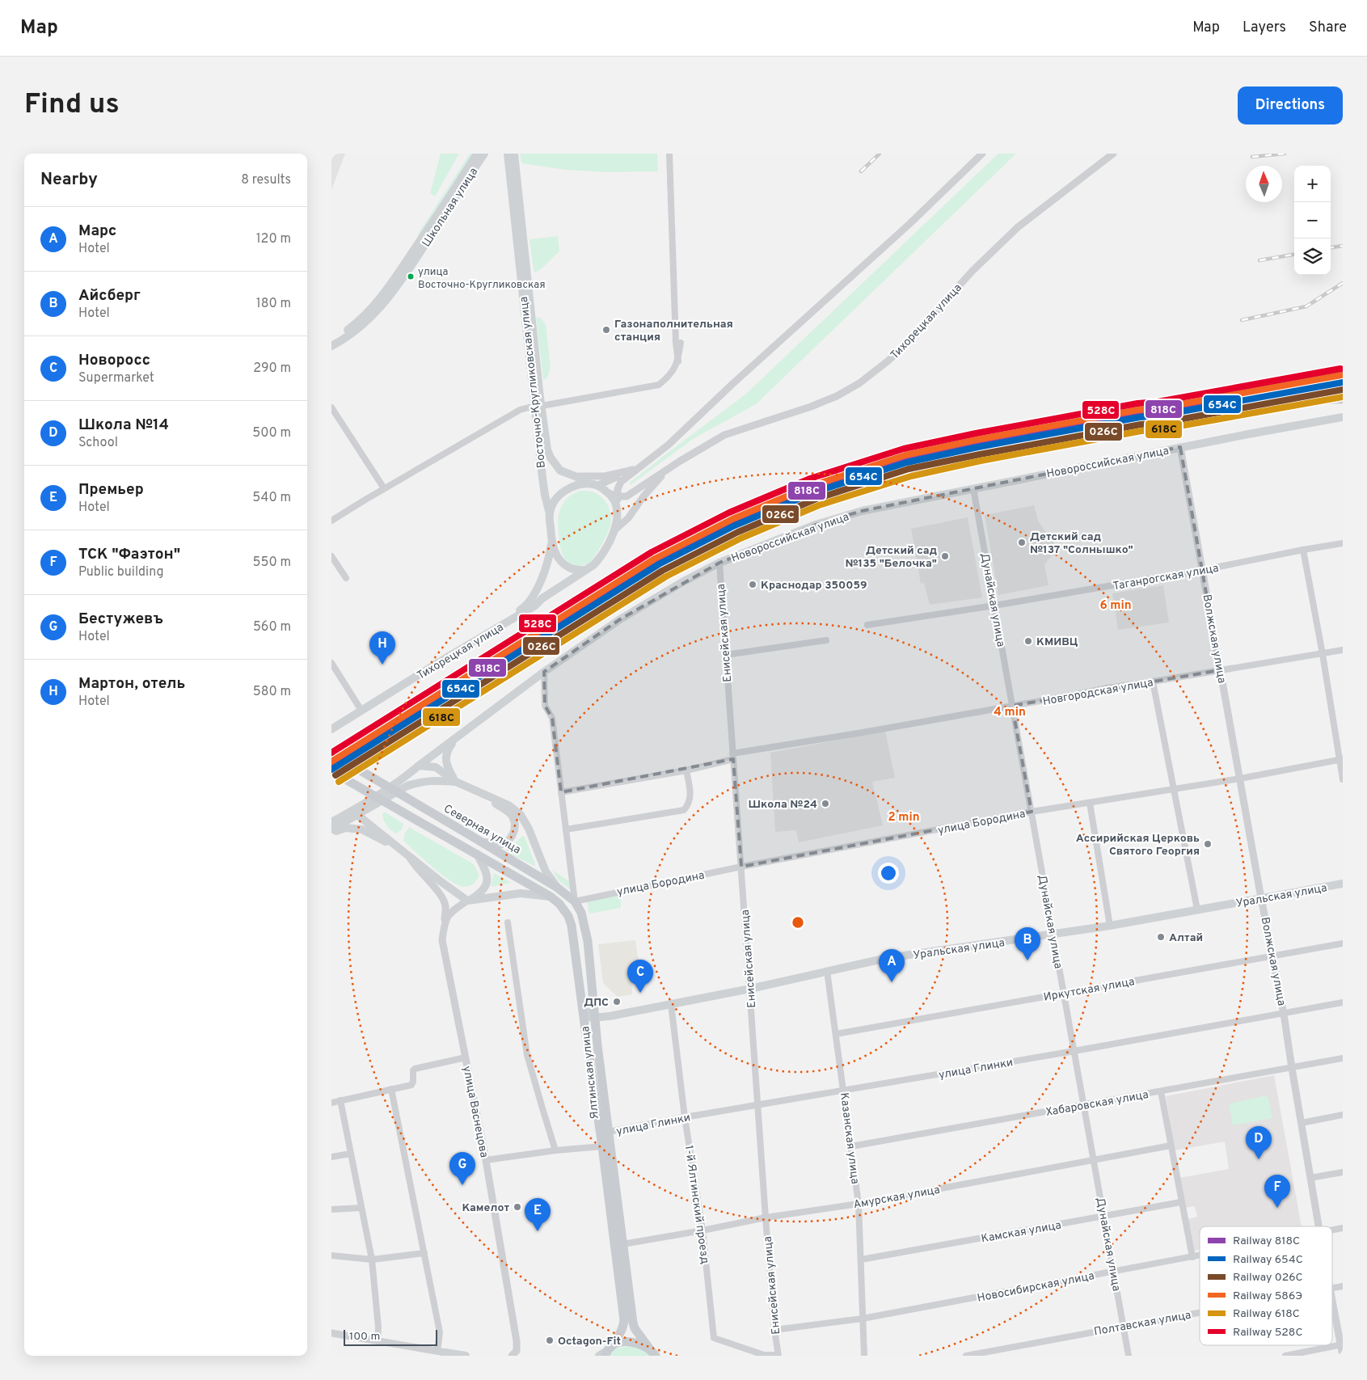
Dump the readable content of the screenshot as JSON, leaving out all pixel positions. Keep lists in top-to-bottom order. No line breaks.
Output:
{"streets":{"main road":["Школьная улица","Тихорецкая улица","Восточно-Кругликовская улица","Новороссийская улица","Северная улица","Уральская улица","Ялтинская улица"],"street":["Таганрогская улица","Дунайская улица","Енисейская улица","Волжская улица","Новгородская улица","улица Бородина","Иркутская улица","улица Глинки","Хабаровская улица","улица Васнецова","Казанская улица","Амурская улица","1-й Ялтинский проезд","Камская улица","Новосибирская улица","Полтавская улица"]},"crossings":[["Тихорецкая улица","Восточно-Кругликовская улица"],["Новороссийская улица","Дунайская улица"],["Новороссийская улица","Енисейская улица"],["Новороссийская улица","Волжская улица"],["Новороссийская улица","Северная улица"],["Новороссийская улица","Ялтинская улица"],["Таганрогская улица","Дунайская улица"],["Таганрогская улица","Волжская улица"],["Дунайская улица","Новгородская улица"],["Дунайская улица","улица Бородина"],["Дунайская улица","Уральская улица"],["Дунайская улица","Иркутская улица"],["Дунайская улица","улица Глинки"],["Дунайская улица","Хабаровская улица"],["Дунайская улица","Амурская улица"],["Дунайская улица","Камская улица"],["Дунайская улица","Новосибирская улица"],["Дунайская улица","Полтавская улица"],["Енисейская улица","Новгородская улица"],["Енисейская улица","улица Бородина"],["Енисейская улица","Уральская улица"],["Енисейская улица","улица Глинки"],["Енисейская улица","Амурская улица"],["Енисейская улица","1-й Ялтинский проезд"],["Енисейская улица","Новосибирская улица"],["Волжская улица","Новгородская улица"],["Волжская улица","улица Бородина"],["Волжская улица","Уральская улица"],["Волжская улица","Иркутская улица"],["Волжская улица","улица Глинки"],["Волжская улица","Хабаровская улица"],["Новгородская улица","Ялтинская улица"],["улица Бородина","Северная улица"],["улица Бородина","Ялтинская улица"],["Северная улица","Ялтинская улица"],["Уральская улица","Ялтинская улица"],["Уральская улица","Казанская улица"],["Уральская улица","1-й Ялтинский проезд"],["Иркутская улица","Казанская улица"],["улица Глинки","Ялтинская улица"],["улица Глинки","Казанская улица"],["улица Глинки","1-й Ялтинский проезд"],["Ялтинская улица","Амурская улица"],["Хабаровская улица","Казанская улица"],["Казанская улица","Амурская улица"],["Казанская улица","Камская улица"],["Казанская улица","Новосибирская улица"],["Амурская улица","1-й Ялтинский проезд"]],"places":["улица Восточно-Кругликовская","Газонаполнительная станция","Детский сад №137 \"Солнышко\"","Детский сад №135 \"Белочка\"","Краснодар 350059","КМИВЦ","Школа №24","Ассирийская Церковь Святого Георгия","Алтай","ДПС","Камелот","Octagon-Fit"],"lines":["rail line 528С","rail line 818С","rail line 586Э","rail line 654С","rail line 026С","rail line 618С"],"legend":["Railway 818С","Railway 654С","Railway 026С","Railway 586Э","Railway 618С","Railway 528С"],"scale_bar":"100 m","north":"top","page":{"header":"Map","nav":["Map","Layers","Share"],"buttons":"Directions","title":"Find us","heading":["Nearby","8 results"],"map_buttons":["+","−"],"list":[{"mark":"A","name":"Марс","note":"Hotel","value":"120 m"},{"mark":"B","name":"Айсберг","note":"Hotel","value":"180 m"},{"mark":"C","name":"Новоросс","note":"Supermarket","value":"290 m"},{"mark":"D","name":"Школа №14","note":"School","value":"500 m"},{"mark":"E","name":"Премьер","note":"Hotel","value":"540 m"},{"mark":"F","name":"ТСК \"Фаэтон\"","note":"Public building","value":"550 m"},{"mark":"G","name":"Бестужевъ","note":"Hotel","value":"560 m"},{"mark":"H","name":"Мартон, отель","note":"Hotel","value":"580 m"}],"pins":["H","B","A","C","D","G","F","E"],"scale":"100 m"},"rings":["6 min","4 min","2 min"]}
